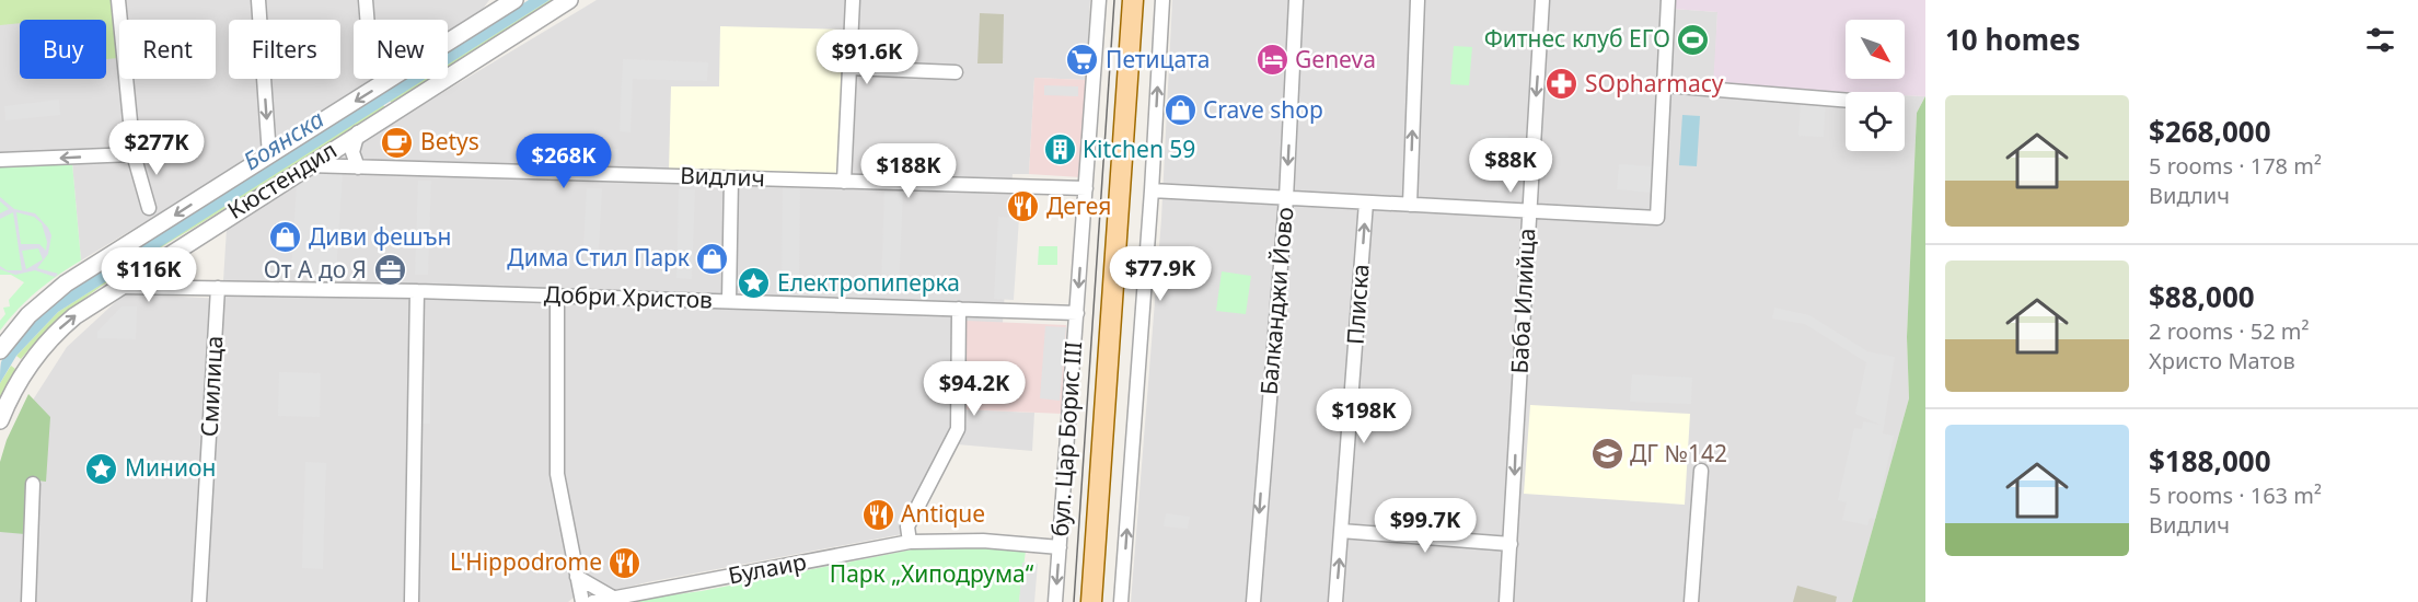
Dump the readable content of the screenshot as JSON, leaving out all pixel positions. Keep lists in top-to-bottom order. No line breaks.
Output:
{"streets":{"main road":["бул. Цар Борис III"],"street":["Видлич","Кюстендил","Добри Христов","Балканджи Йово","Баба Илийца","Плиска","Смилица","Булаир"]},"crossings":[["Видлич","Кюстендил"],["Видлич","бул. Цар Борис III"],["Кюстендил","Добри Христов"],["Добри Христов","Смилица"],["Добри Христов","бул. Цар Борис III"],["бул. Цар Борис III","Булаир"]],"one_way":["Балканджи Йово","Баба Илийца","Плиска"],"water":["Боянска"],"parks":["Парк „Хиподрума“"],"places":{"sports":["Фитнес клуб ЕГО"],"supermarket":["Петицата"],"hotel":["Geneva"],"pharmacy":["SOpharmacy"],"shop":["Crave shop","Диви фешън","Дима Стил Парк"],"cafe":["Betys"],"building":["Kitchen 59"],"restaurant":["Дегея","Antique","L'Hippodrome"],"office":["От А до Я"],"place":["Електропиперка","Минион"],"school or university":["ДГ №142"]},"north":"bottom right","page":{"heading":"10 homes","chip":["Buy","Rent","Filters","New"],"price":["$91.6K","$277K","$268K","$88K","$188K","$77.9K","$116K","$94.2K","$198K","$99.7K"],"list":[{"name":"$268,000","note":"5 rooms · 178 m² · Видлич"},{"name":"$88,000","note":"2 rooms · 52 m² · Христо Матов"},{"name":"$188,000","note":"5 rooms · 163 m² · Видлич"}]}}
